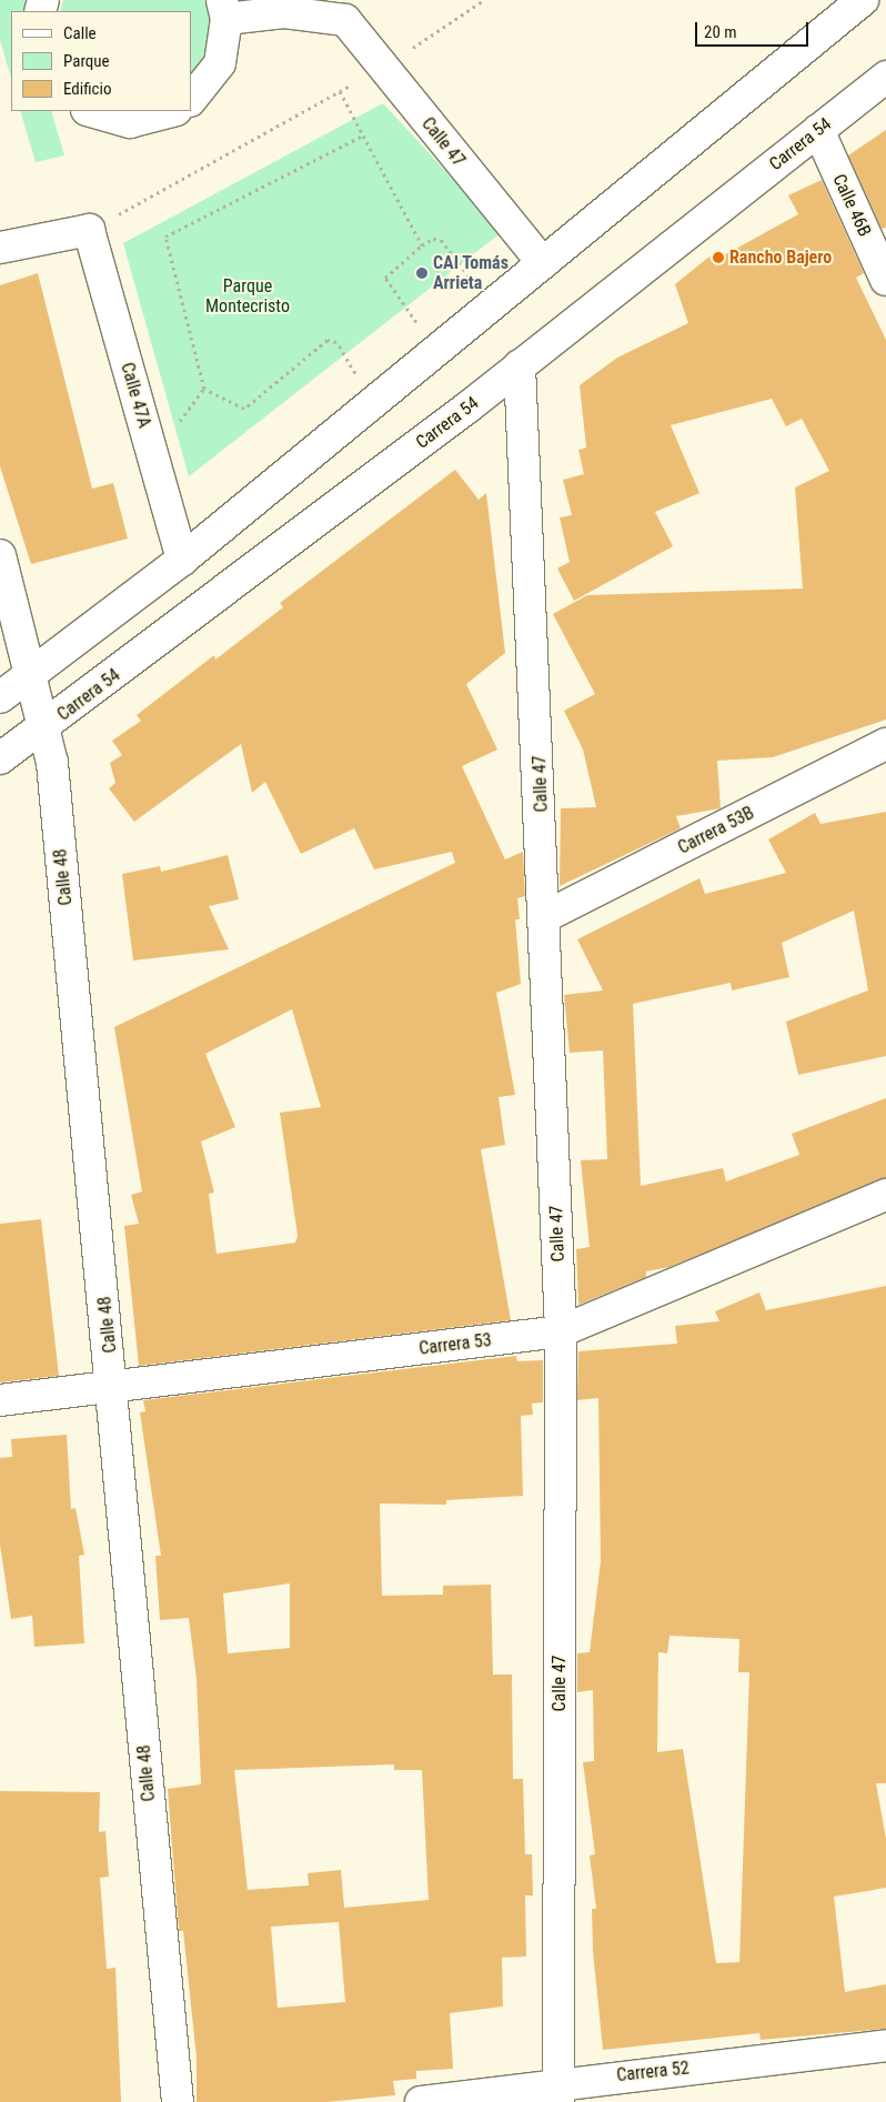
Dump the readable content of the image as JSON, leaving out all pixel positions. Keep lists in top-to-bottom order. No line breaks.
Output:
{"streets":{"street":["Calle 47","Carrera 54","Calle 46B","Calle 47A","Carrera 53B","Calle 48","Carrera 53","Carrera 52"]},"crossings":[["Calle 47","Carrera 54"],["Calle 47","Carrera 53B"],["Calle 47","Carrera 53"],["Calle 47","Carrera 52"],["Carrera 54","Calle 46B"],["Carrera 54","Calle 48"],["Calle 48","Carrera 53"]],"parks":["Parque Montecristo"],"places":["Rancho Bajero","CAI Tomás Arrieta"],"legend":["Calle","Parque","Edificio"],"scale_bar":"20 m"}
